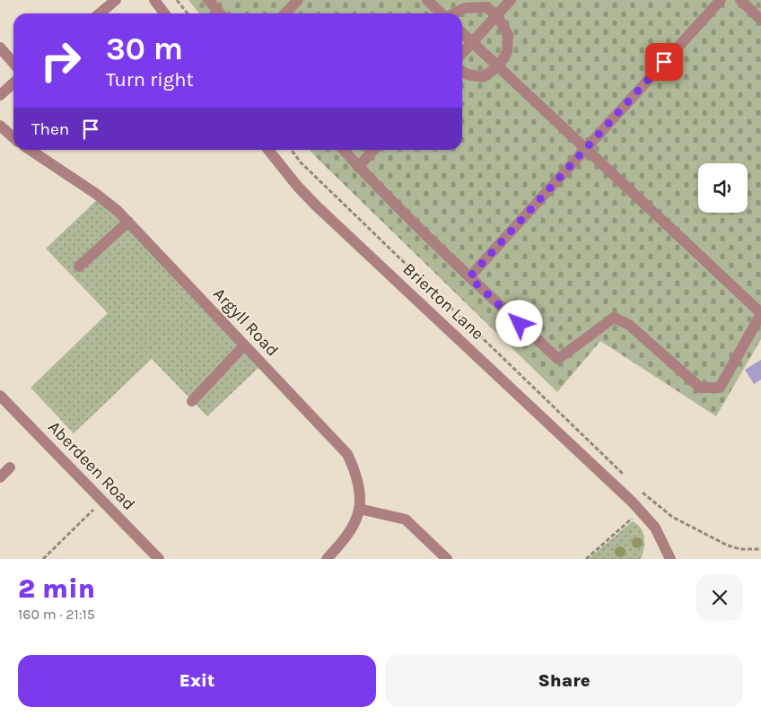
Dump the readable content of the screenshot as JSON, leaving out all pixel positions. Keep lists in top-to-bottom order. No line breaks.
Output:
{"streets":{"street":["Brierton Lane","Argyll Road","Aberdeen Road"]},"page":{"turn":["30 m","Turn right"],"then":"Then","heading":["2 min","160 m · 21:15"],"buttons":["Exit","Share"]}}
